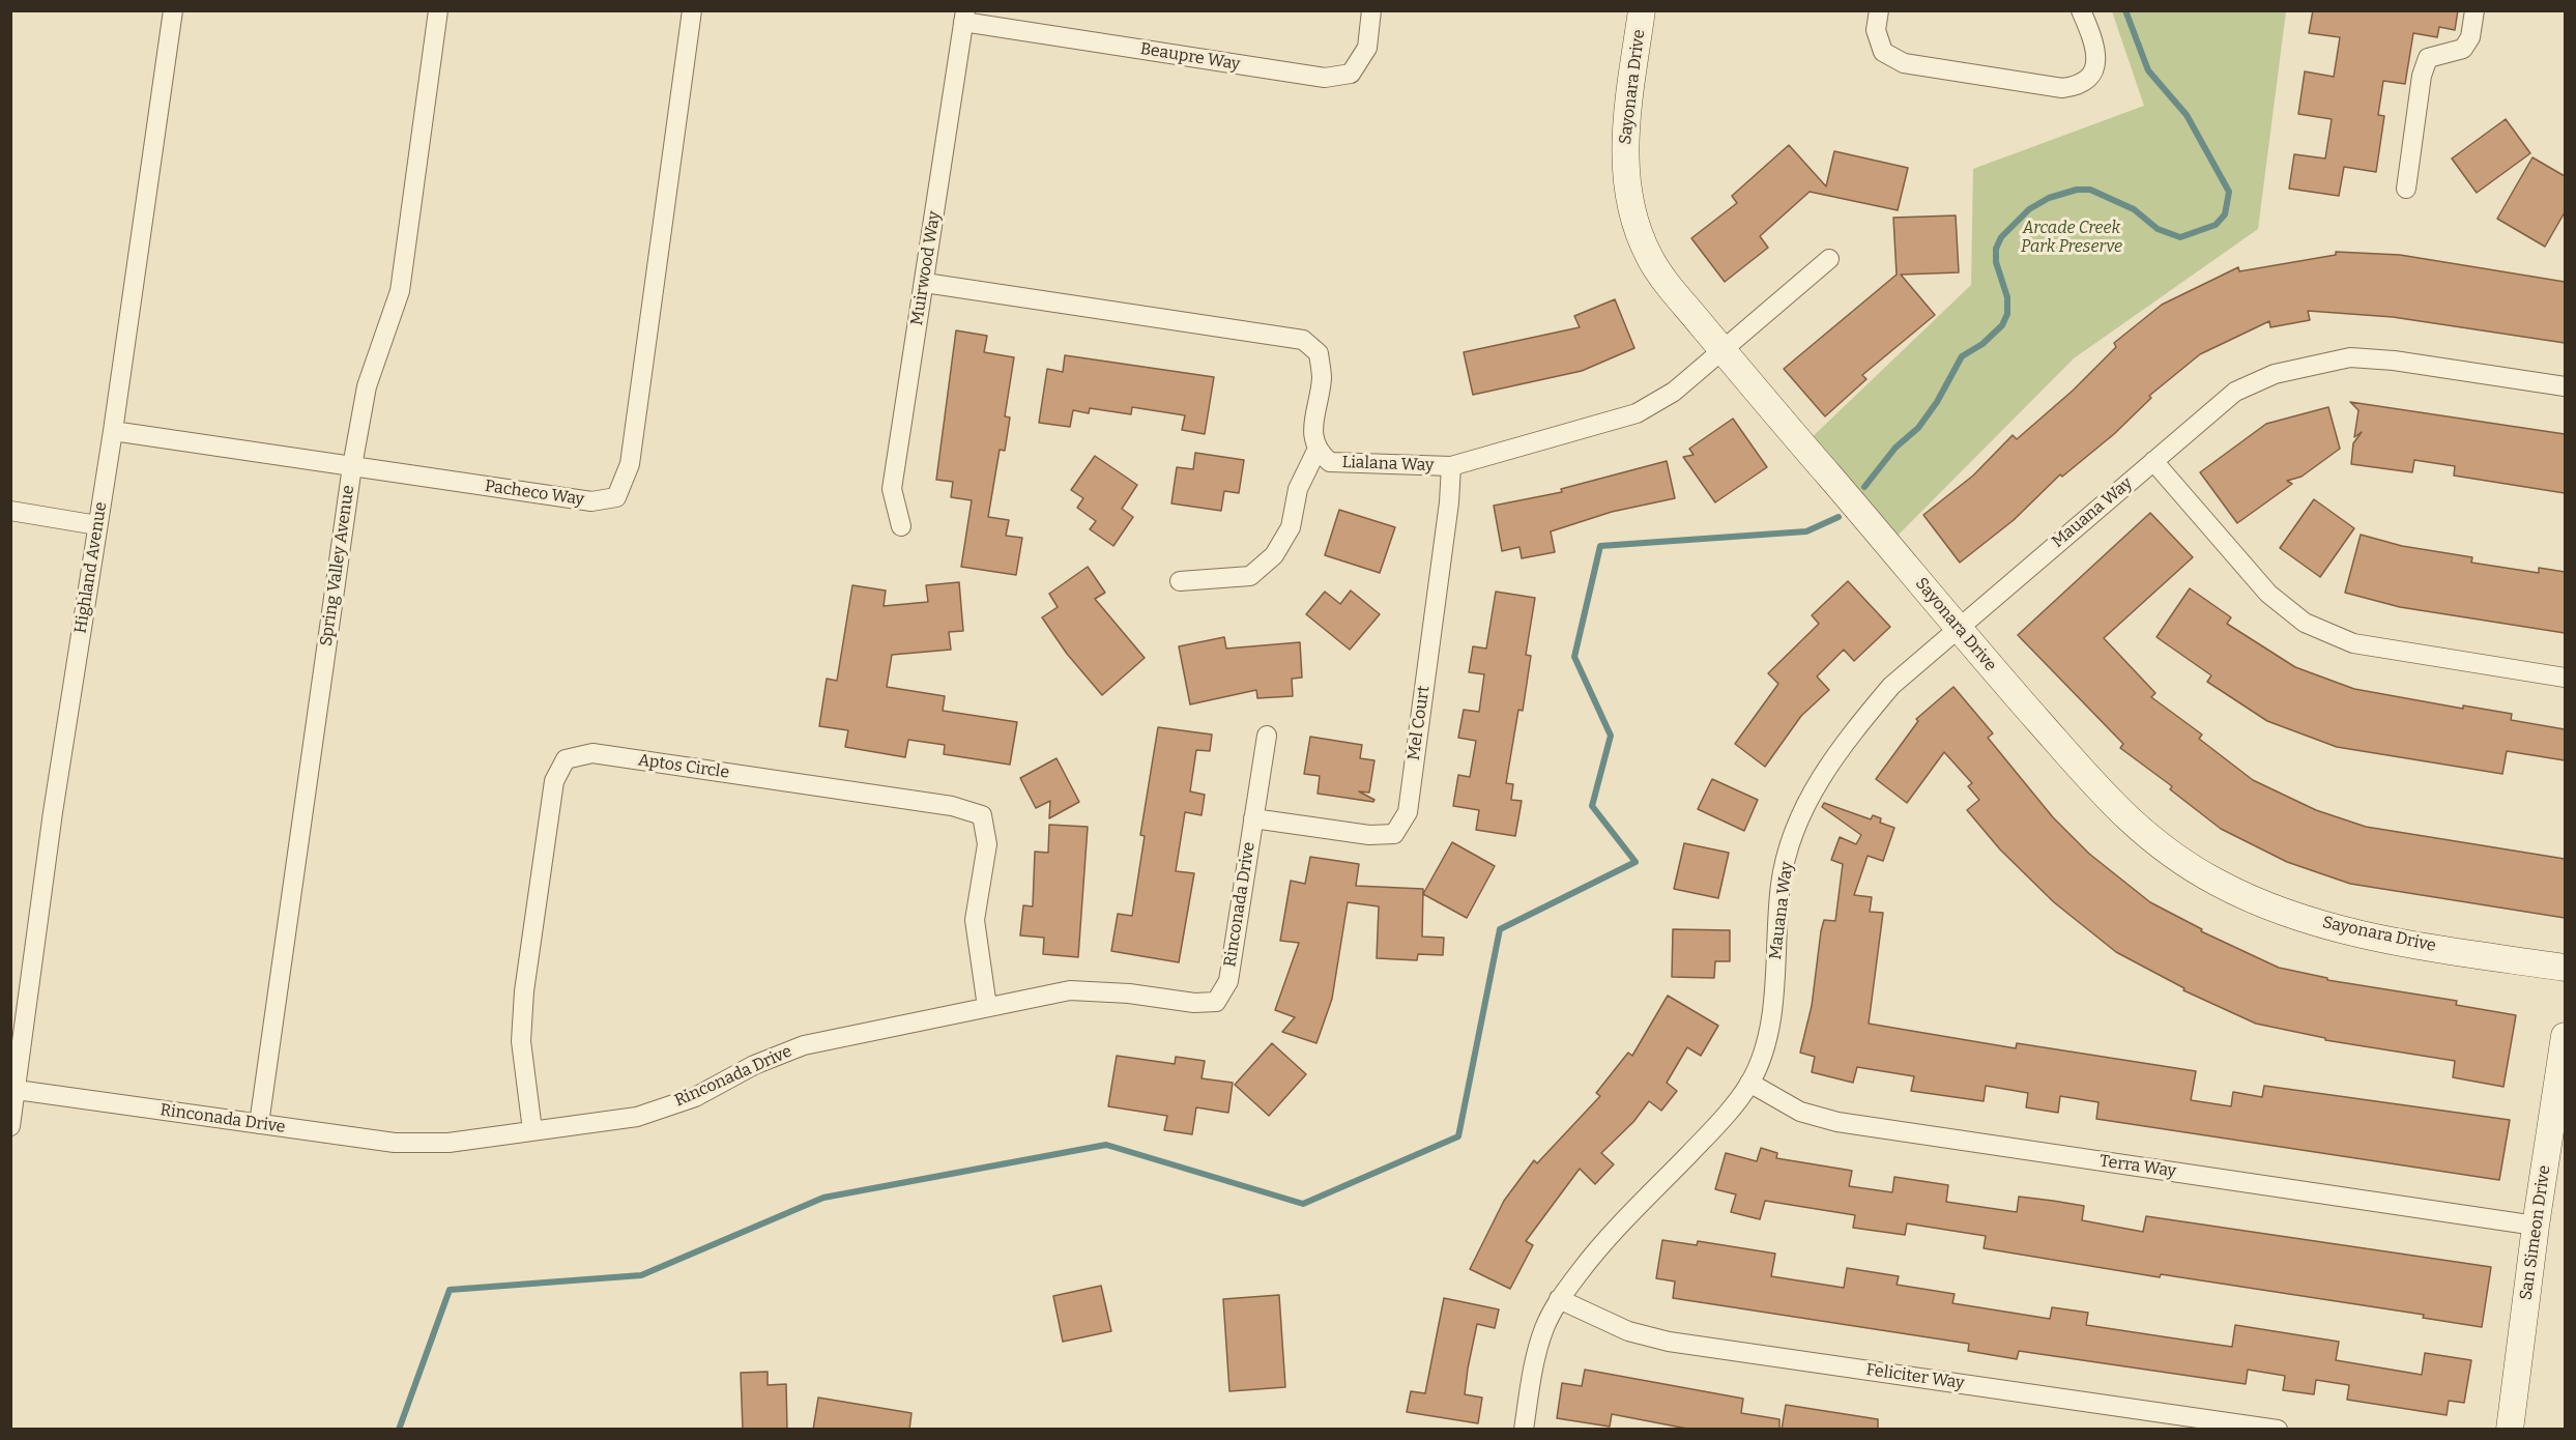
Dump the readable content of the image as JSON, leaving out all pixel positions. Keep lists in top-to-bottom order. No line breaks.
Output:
{"streets":{"street":["Beaupre Way","Sayonara Drive","Muirwood Way","Lialana Way","Pacheco Way","Mauana Way","Spring Valley Avenue","Highland Avenue","Mel Court","Aptos Circle","Rinconada Drive","Terra Way","San Simeon Drive","Feliciter Way"]},"crossings":[["Beaupre Way","Muirwood Way"],["Sayonara Drive","Lialana Way"],["Sayonara Drive","Mauana Way"],["Lialana Way","Mel Court"],["Pacheco Way","Spring Valley Avenue"],["Pacheco Way","Highland Avenue"],["Mauana Way","Terra Way"],["Mauana Way","Feliciter Way"],["Spring Valley Avenue","Rinconada Drive"],["Highland Avenue","Rinconada Drive"],["Mel Court","Rinconada Drive"],["Aptos Circle","Rinconada Drive"],["Terra Way","San Simeon Drive"]],"parks":["Arcade Creek Park Preserve"]}
